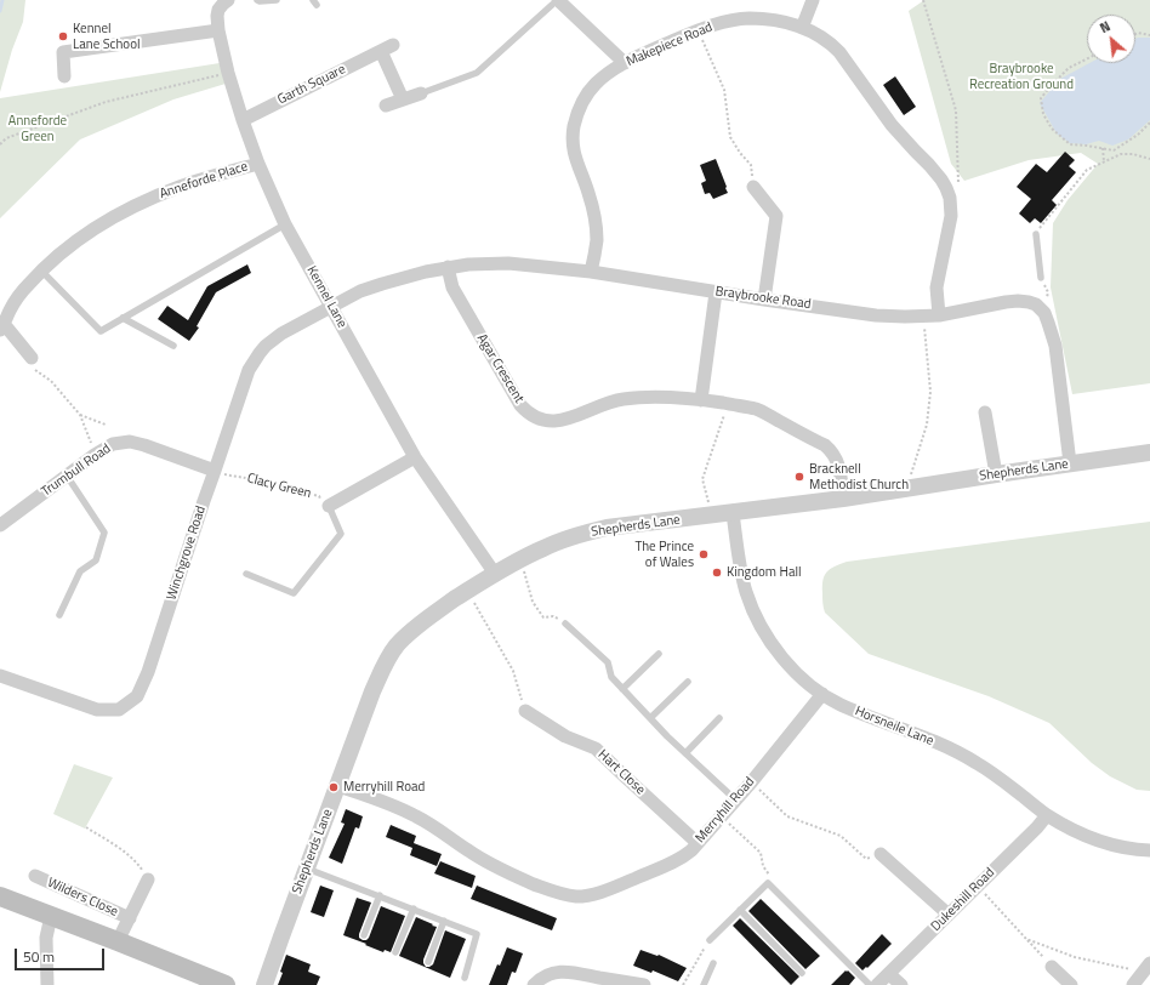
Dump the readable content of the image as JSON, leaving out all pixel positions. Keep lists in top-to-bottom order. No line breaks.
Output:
{"streets":{"street":["Makepiece Road","Garth Square","Anneforde Place","Kennel Lane","Braybrooke Road","Agar Crescent","Trumbull Road","Shepherds Lane","Clacy Green","Winchgrove Road","Horsneile Lane","Hart Close","Merryhill Road","Wilders Close","Dukeshill Road"]},"crossings":[["Makepiece Road","Braybrooke Road"],["Garth Square","Kennel Lane"],["Anneforde Place","Kennel Lane"],["Kennel Lane","Braybrooke Road"],["Kennel Lane","Shepherds Lane"],["Kennel Lane","Clacy Green"],["Kennel Lane","Winchgrove Road"],["Braybrooke Road","Agar Crescent"],["Braybrooke Road","Shepherds Lane"],["Braybrooke Road","Winchgrove Road"],["Agar Crescent","Shepherds Lane"],["Trumbull Road","Clacy Green"],["Trumbull Road","Winchgrove Road"],["Shepherds Lane","Horsneile Lane"],["Shepherds Lane","Merryhill Road"],["Clacy Green","Winchgrove Road"],["Horsneile Lane","Merryhill Road"],["Horsneile Lane","Dukeshill Road"],["Hart Close","Merryhill Road"]],"parks":["Braybrooke Recreation Ground","Anneforde Green"],"places":["Kennel Lane School","Bracknell Methodist Church","The Prince of Wales","Kingdom Hall","Merryhill Road"],"scale_bar":"50 m","north":"top left"}
